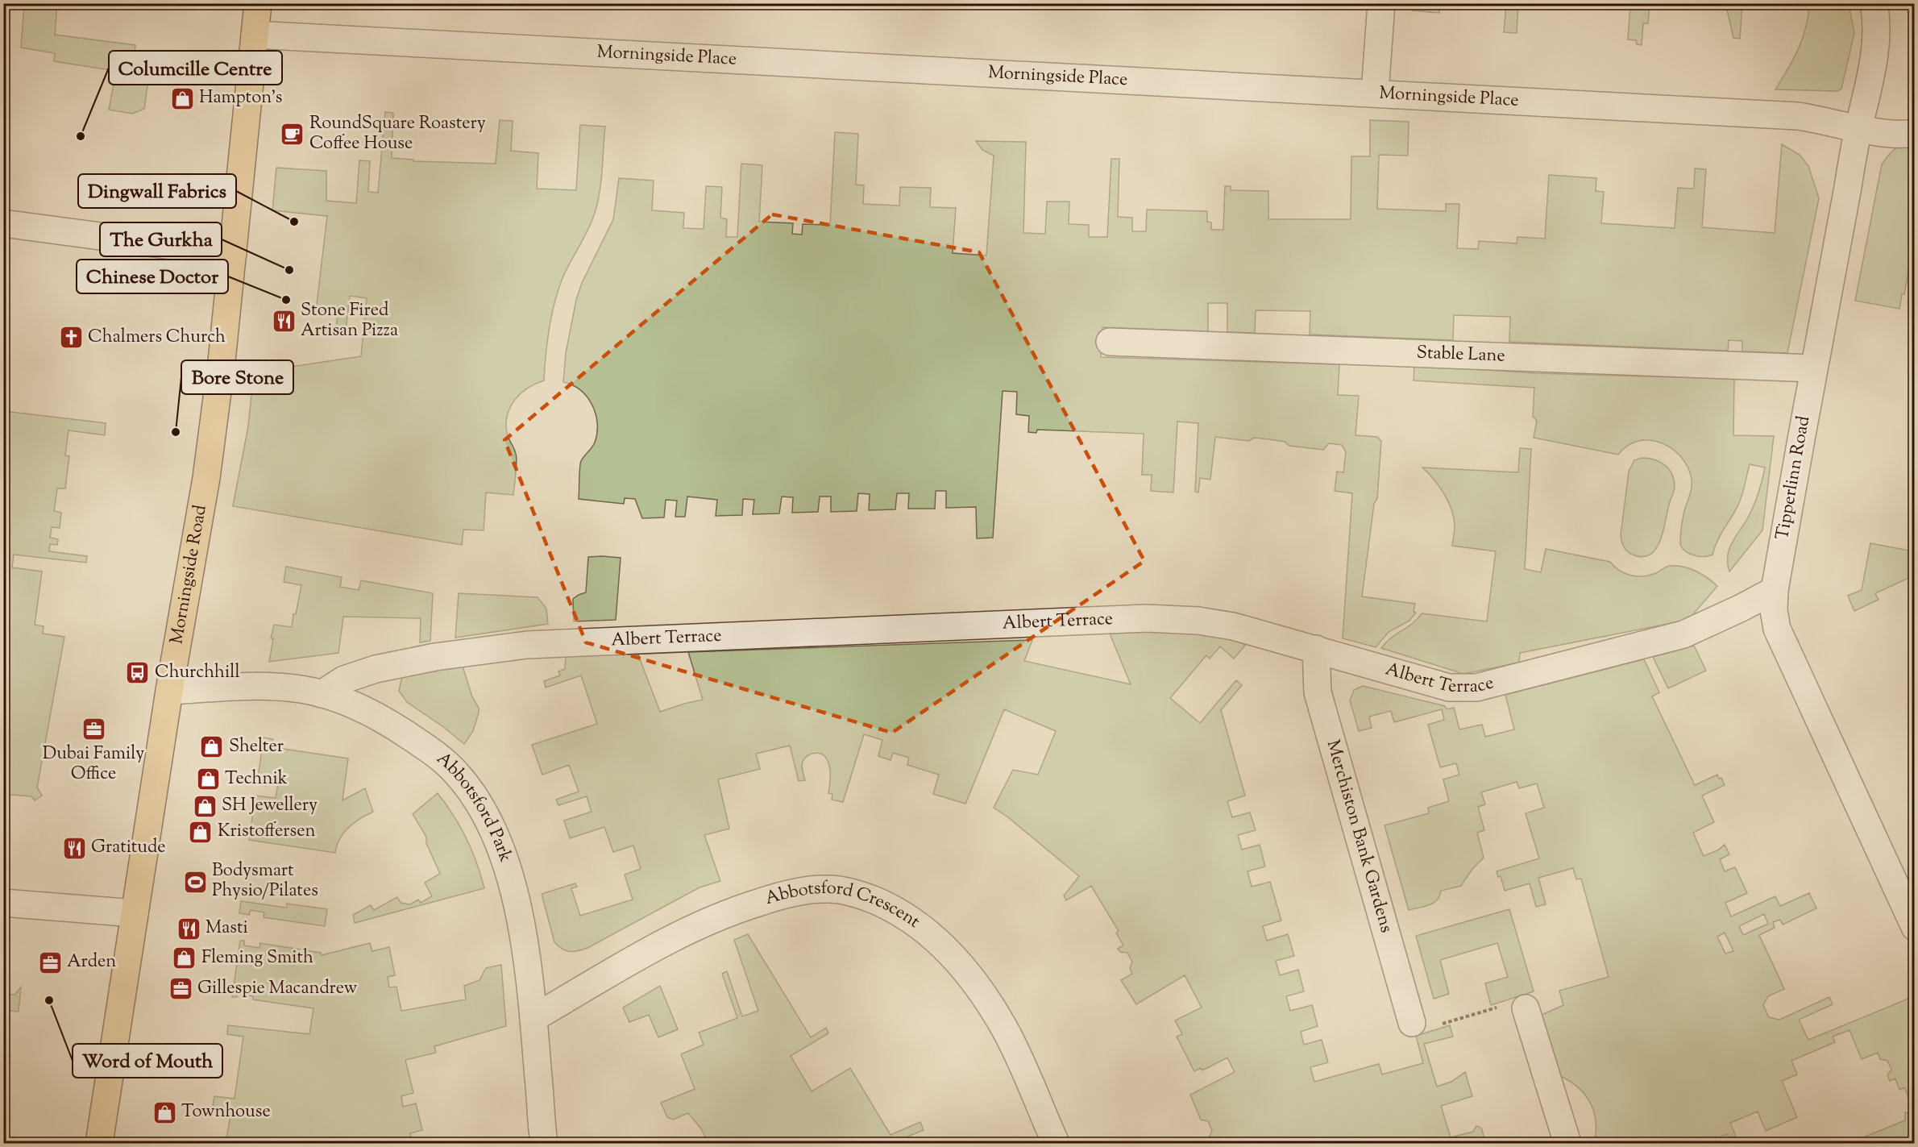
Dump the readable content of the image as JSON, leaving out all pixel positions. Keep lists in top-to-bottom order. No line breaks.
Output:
{"streets":{"main road":["Morningside Road"],"street":["Morningside Place","Stable Lane","Tipperlinn Road","Albert Terrace","Abbotsford Park","Merchiston Bank Gardens","Abbotsford Crescent"]},"crossings":[["Morningside Place","Tipperlinn Road"],["Morningside Place","Morningside Road"],["Stable Lane","Tipperlinn Road"],["Tipperlinn Road","Albert Terrace"],["Morningside Road","Abbotsford Park"],["Albert Terrace","Abbotsford Park"],["Albert Terrace","Merchiston Bank Gardens"],["Abbotsford Park","Abbotsford Crescent"]],"places":{"shop":["Hampton's","Shelter","Technik","SH Jewellery","Kristoffersen","Fleming Smith","Townhouse"],"cafe":["RoundSquare Roastery Coffee House"],"other":["Columcille Centre","Dingwall Fabrics","The Gurkha","Chinese Doctor","Bore Stone","Word of Mouth"],"restaurant":["Stone Fired Artisan Pizza","Gratitude","Masti"],"church":["Chalmers Church"],"bus stop":["Churchhill"],"office":["Dubai Family Office","Arden","Gillespie Macandrew"],"sports":["Bodysmart Physio/Pilates"]}}
